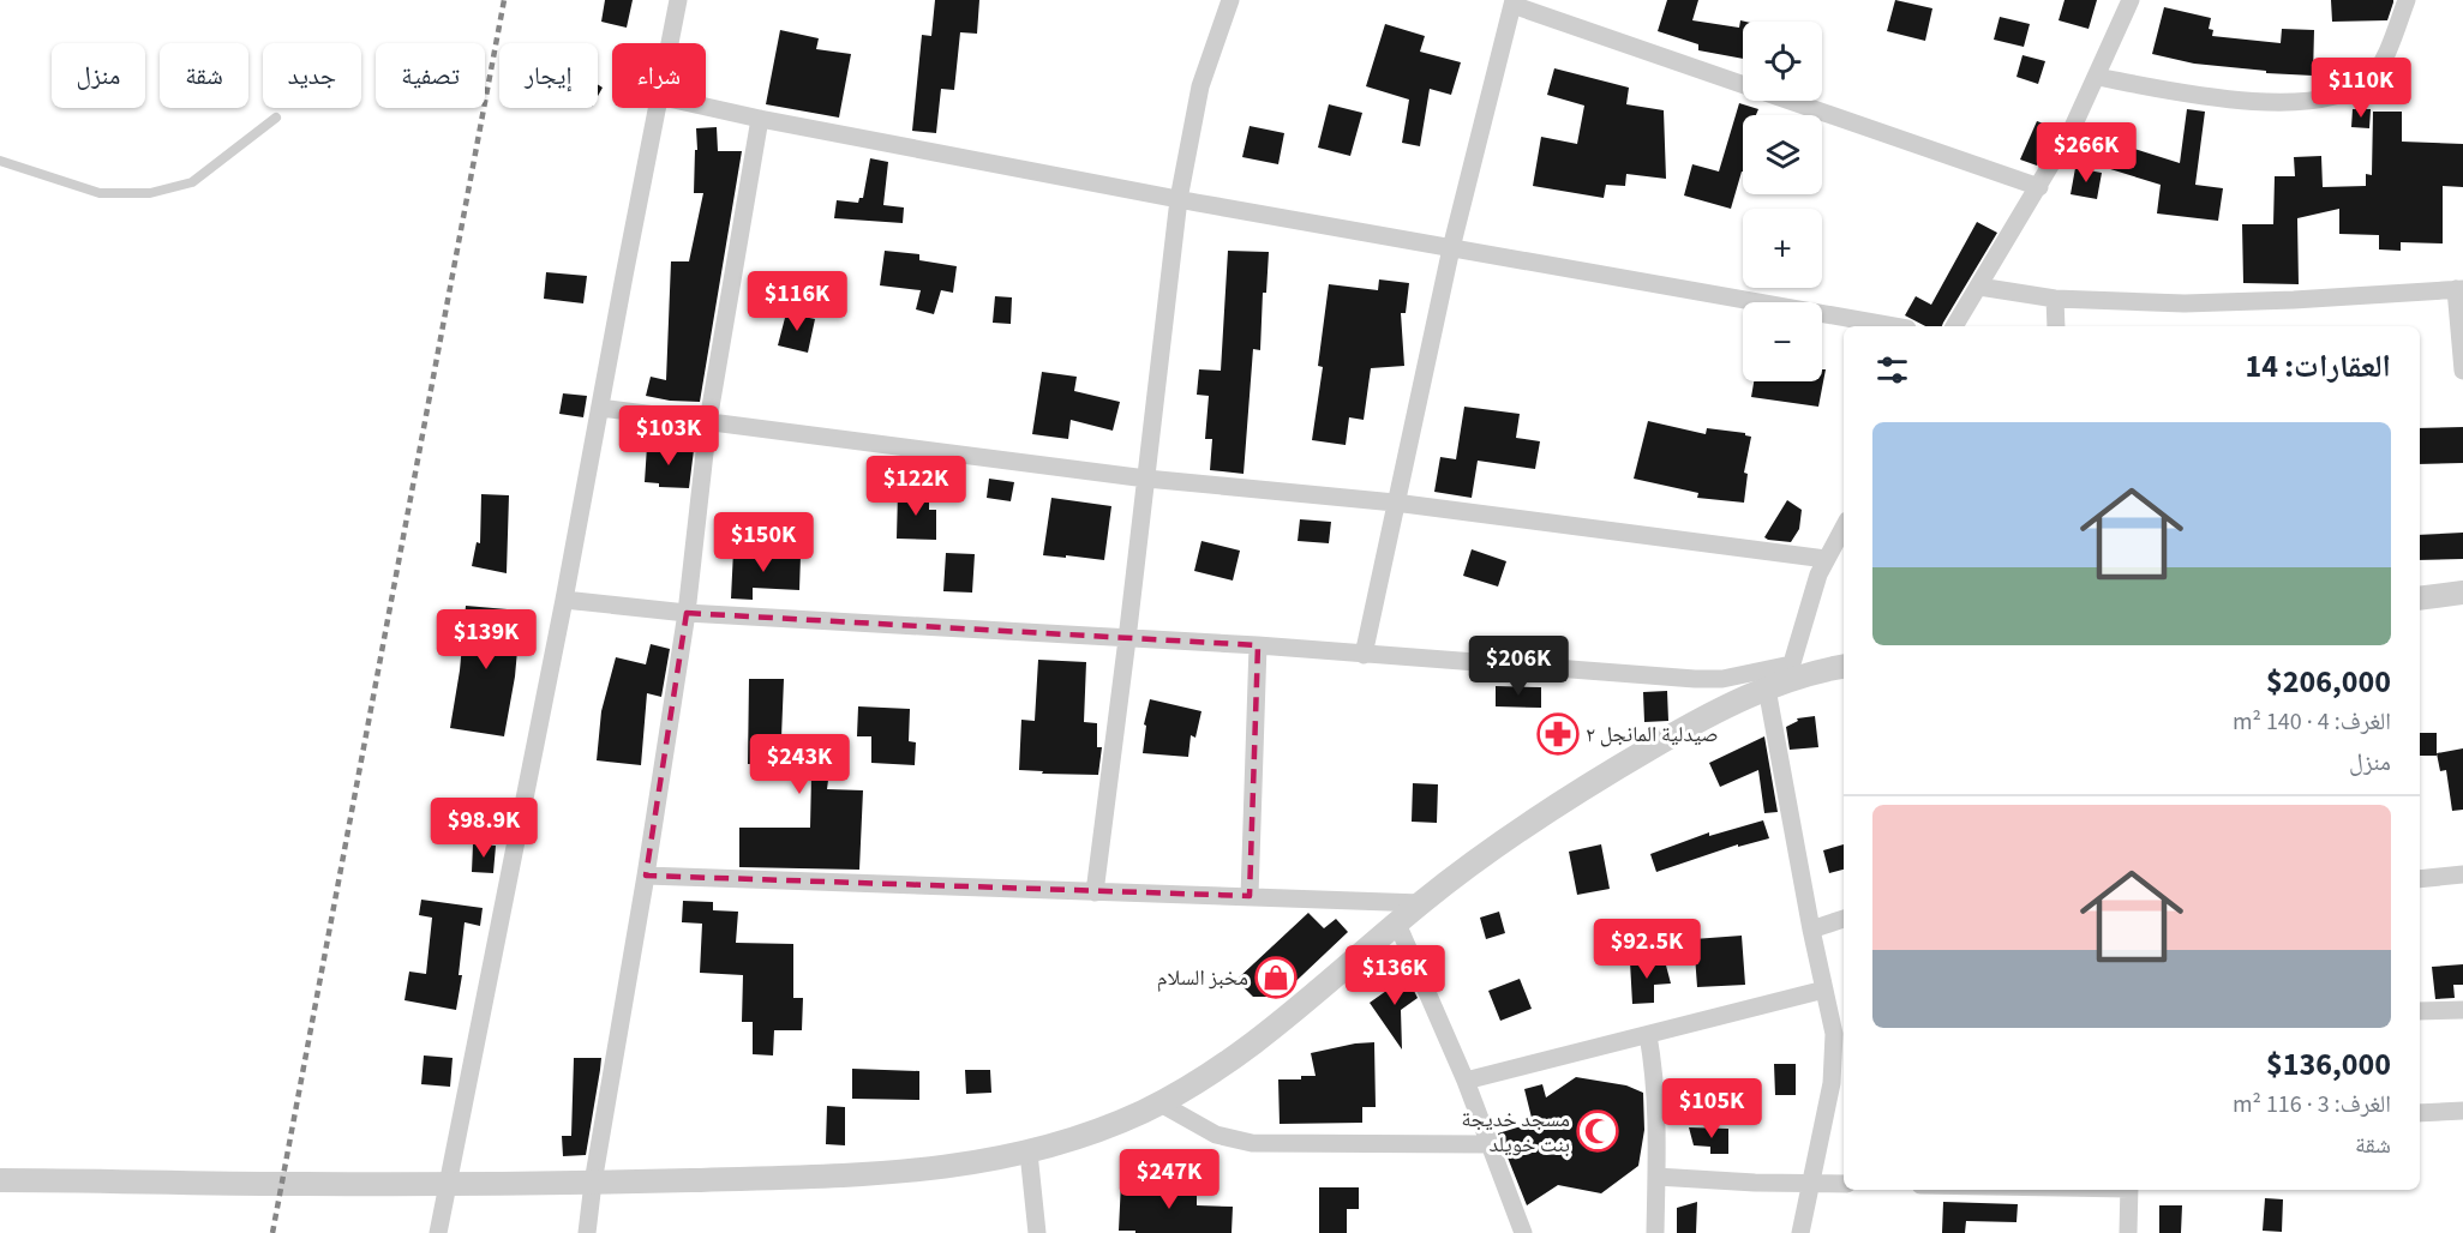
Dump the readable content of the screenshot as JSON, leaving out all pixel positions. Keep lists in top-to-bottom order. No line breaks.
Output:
{"places":{"pharmacy":["صيدلية المانجل ٢"],"shop":["مخبز السلام"],"mosque":["مسجد خديجة بنت خويلد"]},"page":{"map_buttons":["+","−"],"chip":["شراء","إيجار","تصفية","جديد","شقة","منزل"],"price":["$110K","$266K","$116K","$103K","$122K","$150K","$139K","$206K","$243K","$98.9K","$92.5K","$136K","$105K","$247K"],"heading":"العقارات: 14","list":[{"name":"$206,000","note":"الغرف: 4 · 140 m² · منزل"},{"name":"$136,000","note":"الغرف: 3 · 116 m² · شقة"}]}}
